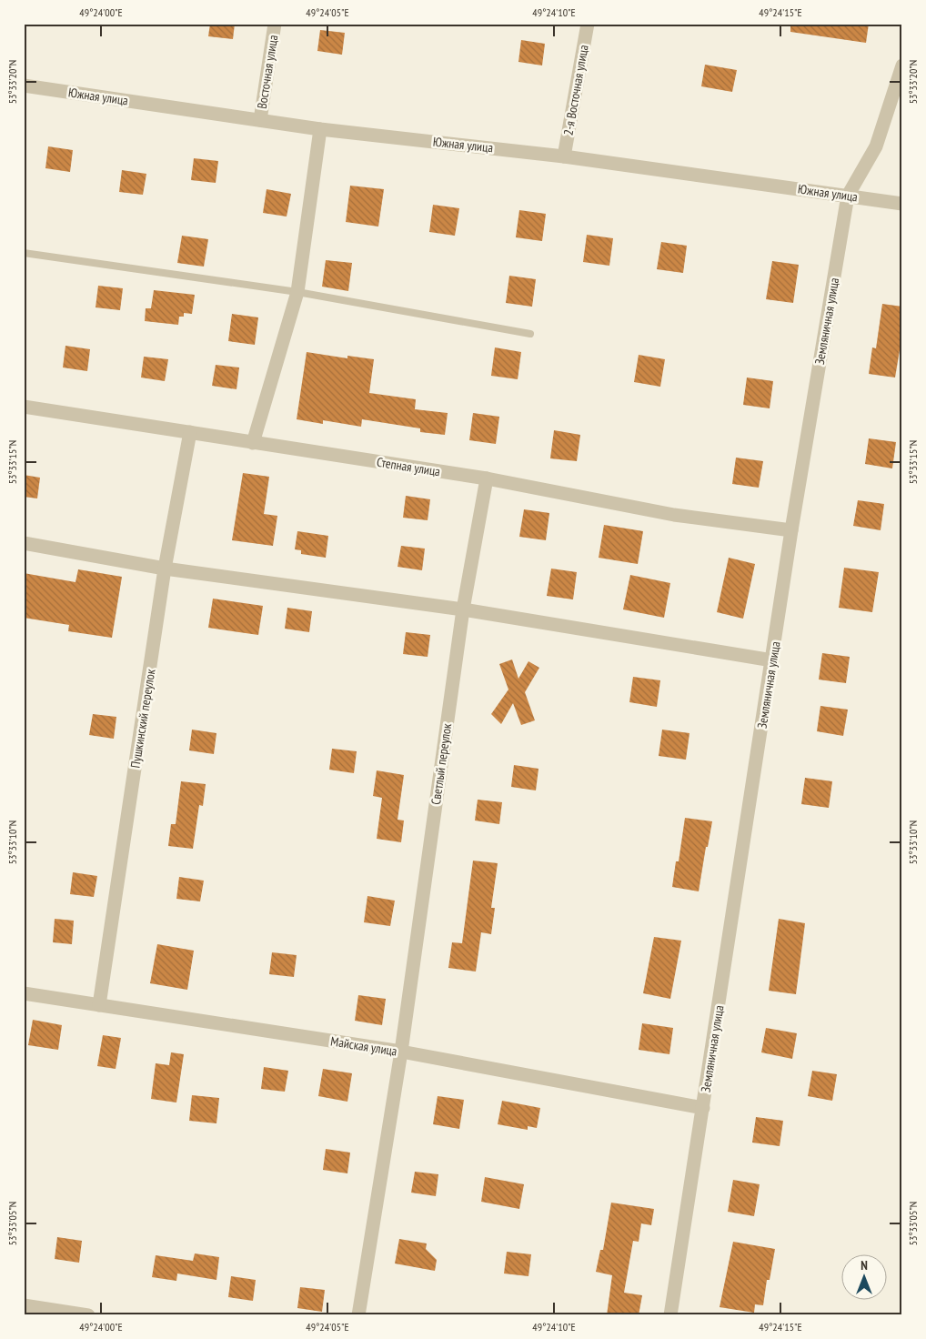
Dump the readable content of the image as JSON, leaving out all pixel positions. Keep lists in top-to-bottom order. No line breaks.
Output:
{"streets":{"street":["Восточная улица","2-я Восточная улица","Южная улица","Земляничная улица","Степная улица","Пушкинский переулок","Светлый переулок","Майская улица"]},"crossings":[["Восточная улица","Южная улица"],["2-я Восточная улица","Южная улица"],["Южная улица","Земляничная улица"],["Земляничная улица","Степная улица"],["Земляничная улица","Майская улица"],["Степная улица","Пушкинский переулок"],["Степная улица","Светлый переулок"],["Пушкинский переулок","Майская улица"],["Светлый переулок","Майская улица"]],"north":"top","coordinates":["49°24'00\"E","49°24'05\"E","49°24'10\"E","49°24'15\"E","53°33'20\"N","53°33'15\"N","53°33'10\"N","53°33'05\"N"]}
